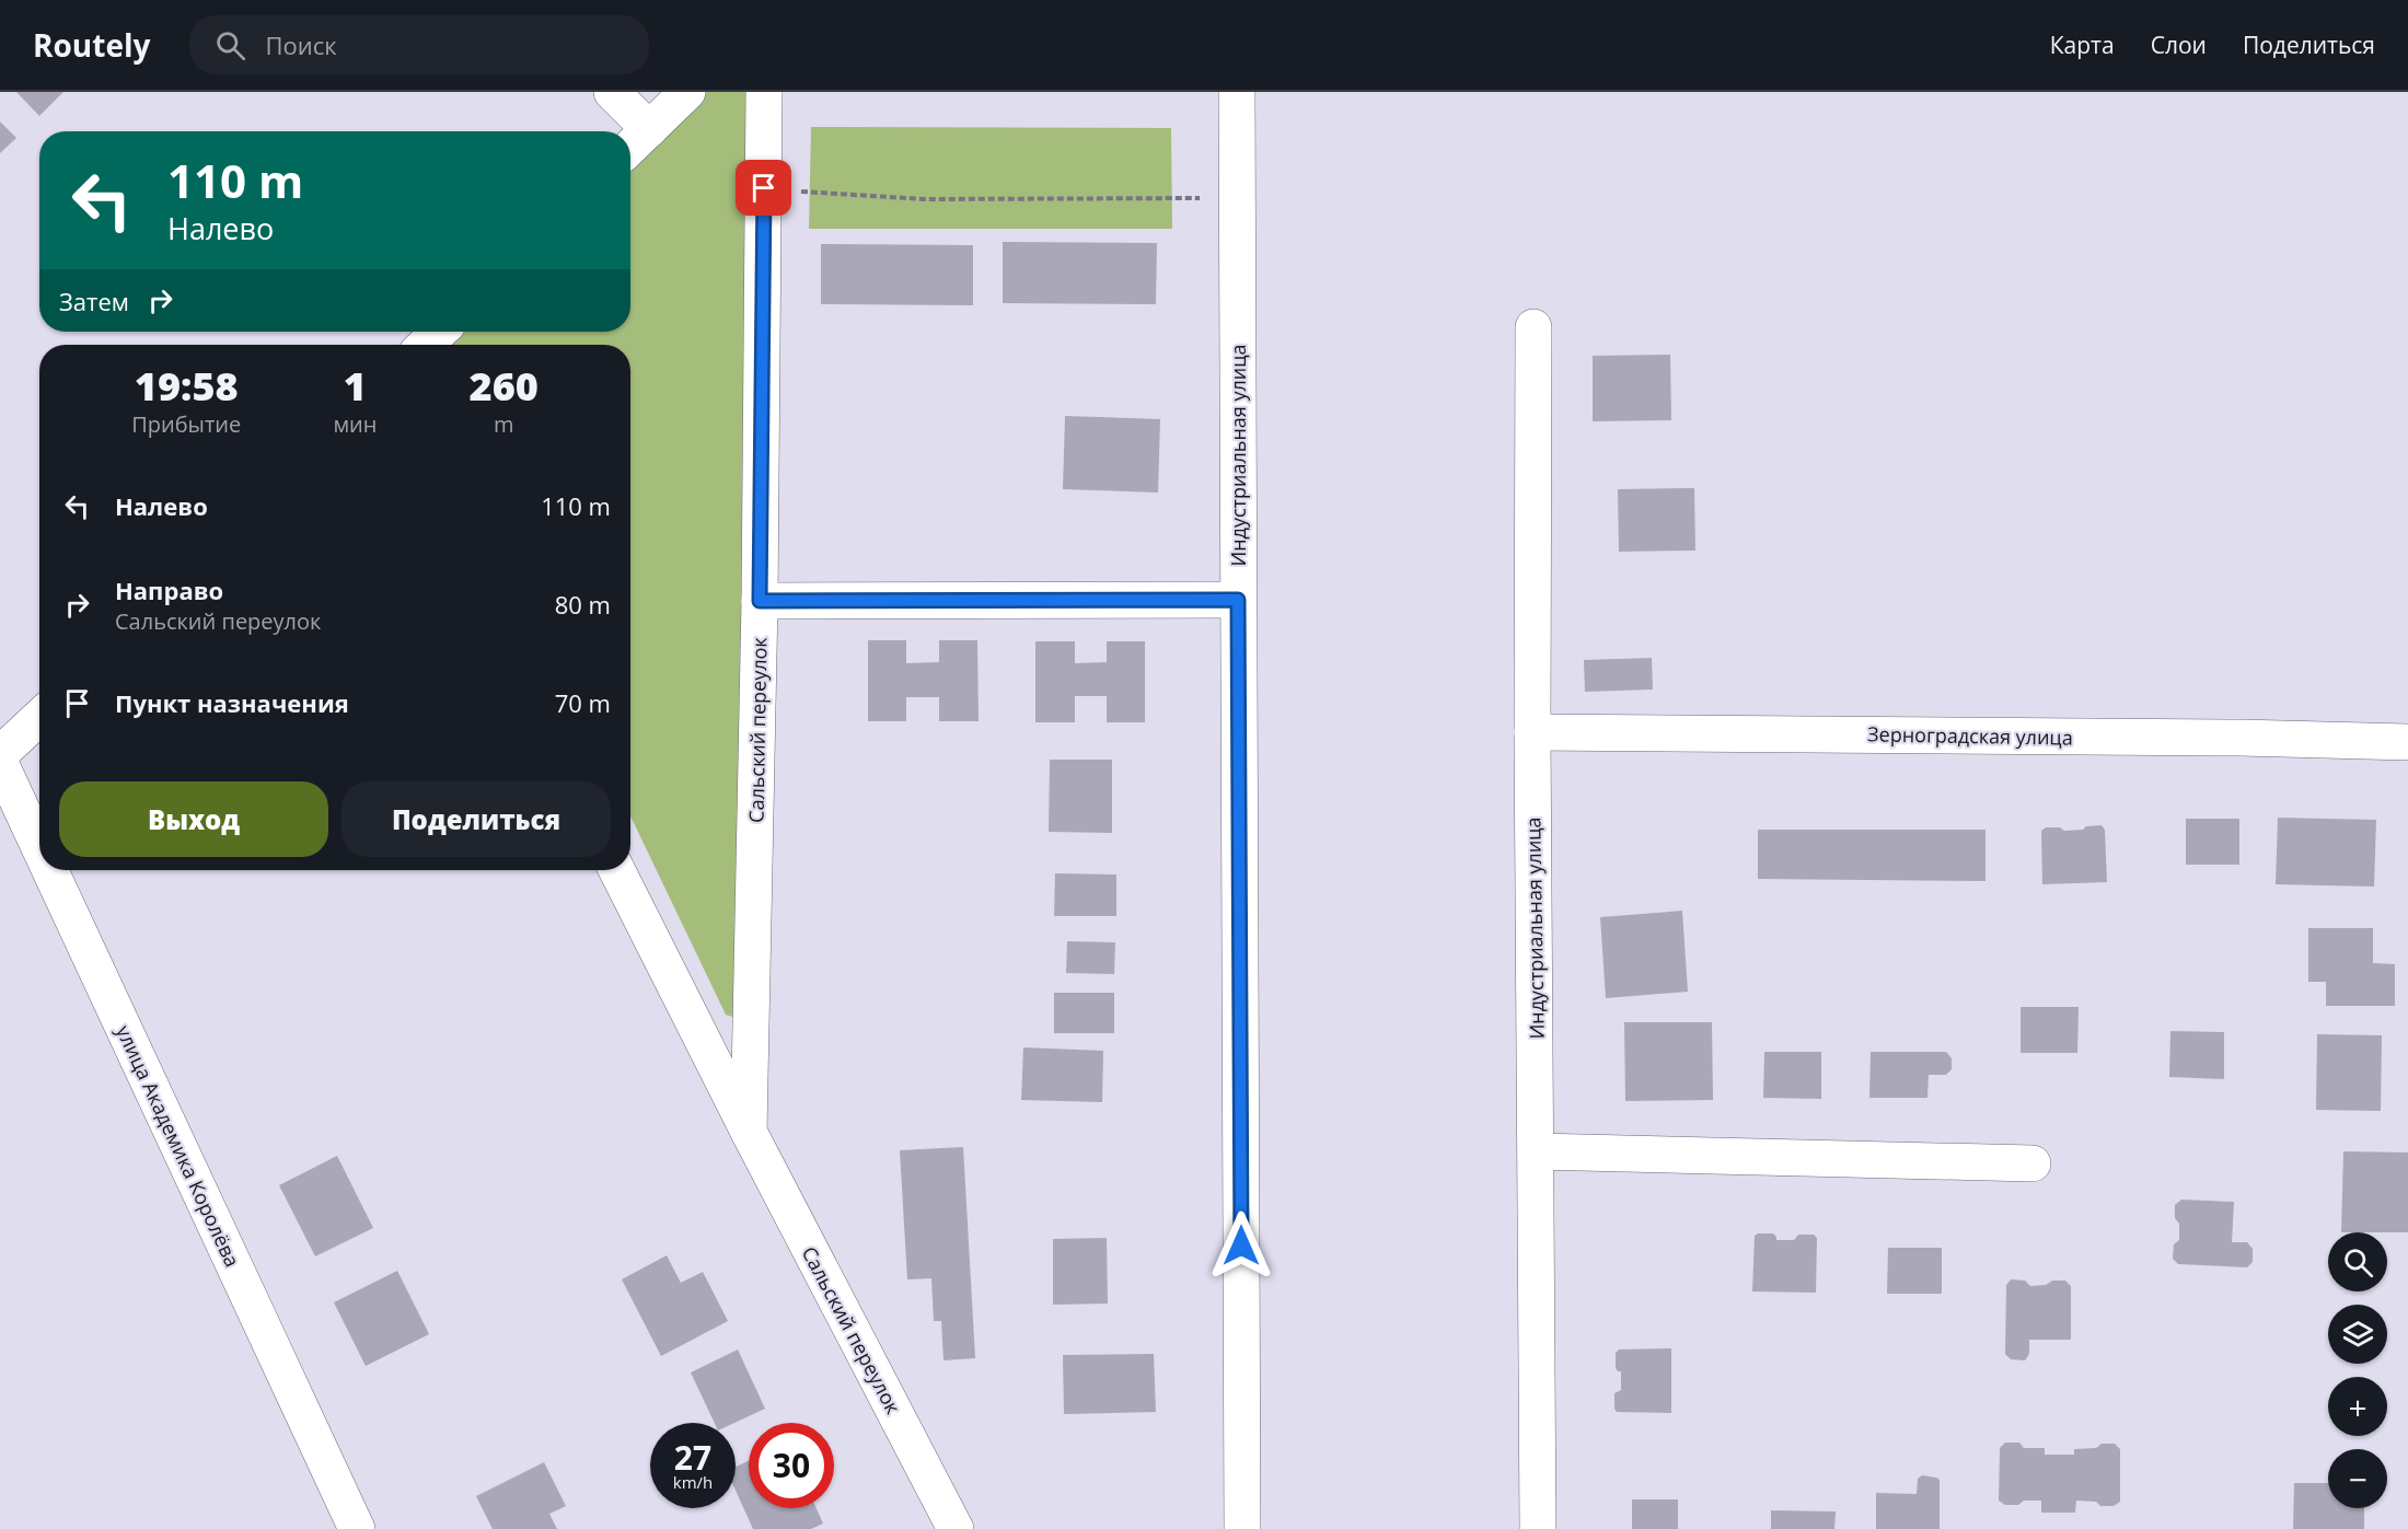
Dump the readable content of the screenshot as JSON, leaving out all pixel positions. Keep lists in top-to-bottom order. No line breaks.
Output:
{"streets":{"street":["Индустриальная улица","Сальский переулок","Зерноградская улица","улица Академика Королёва"]},"crossings":[["Индустриальная улица","Зерноградская улица"]],"page":{"header":"Routely","search":"Поиск","nav":["Карта","Слои","Поделиться"],"turn":["110 m","Налево"],"then":"Затем","eta":["19:58","Прибытие","1","мин","260","m"],"list":[{"name":"Налево","value":"110 m"},{"name":"Направо","note":"Сальский переулок","value":"80 m"},{"name":"Пункт назначения","value":"70 m"}],"buttons":["Выход","Поделиться"],"map_buttons":["+","−"],"speed":"27 km/h","limit":"30"}}
